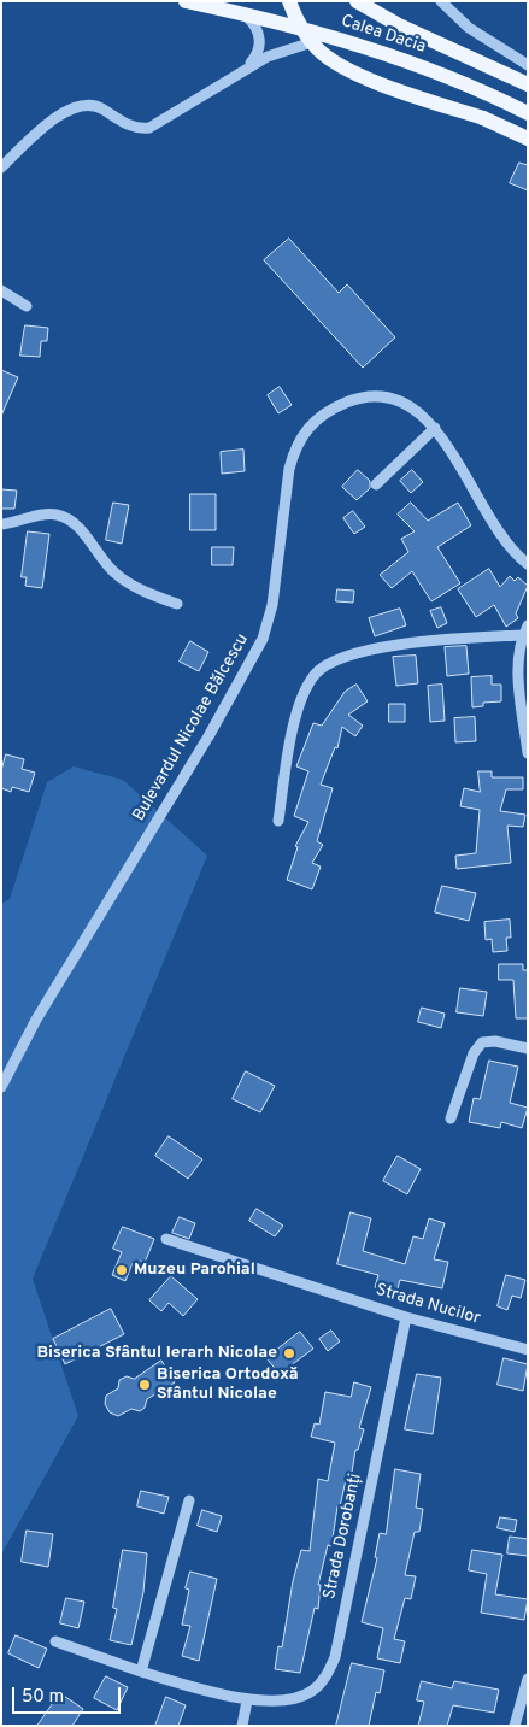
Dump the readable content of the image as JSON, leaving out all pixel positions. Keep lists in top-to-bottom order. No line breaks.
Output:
{"streets":{"main road":["Calea Dacia"],"street":["Bulevardul Nicolae Bălcescu","Strada Nucilor","Strada Dorobanți"]},"crossings":[["Strada Nucilor","Strada Dorobanți"]],"places":["Muzeu Parohial","Biserica Sfântul Ierarh Nicolae","Biserica Ortodoxă Sfântul Nicolae"],"scale_bar":"50 m"}
